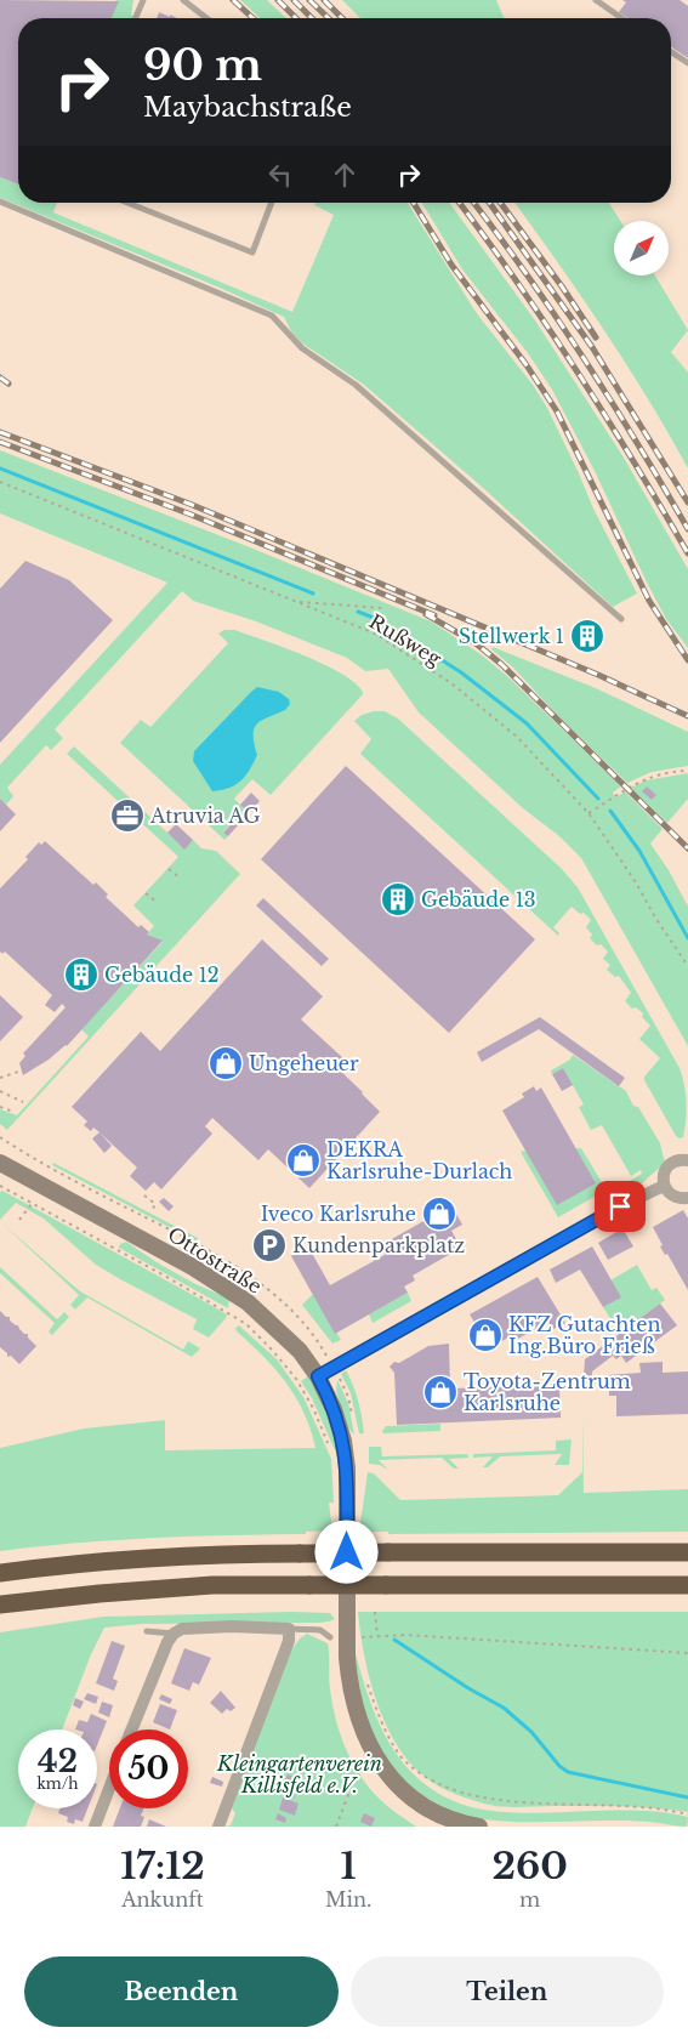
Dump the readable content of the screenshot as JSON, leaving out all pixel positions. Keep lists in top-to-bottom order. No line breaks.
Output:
{"streets":{"main road":["Ottostraße"],"path":["Rußweg"]},"parks":["Kleingartenverein Killisfeld e.V."],"places":{"building":["Stellwerk 1","Gebäude 13","Gebäude 12"],"office":["Atruvia AG"],"shop":["Ungeheuer","DEKRA Karlsruhe-Durlach","Iveco Karlsruhe","KFZ Gutachten Ing.Büro Frieß","Toyota-Zentrum Karlsruhe"],"parking":["Kundenparkplatz"]},"north":"top right","page":{"turn":["90 m","Maybachstraße"],"speed":"42 km/h","limit":"50","eta":["17:12","Ankunft","1","Min.","260","m"],"buttons":["Beenden","Teilen"]}}
